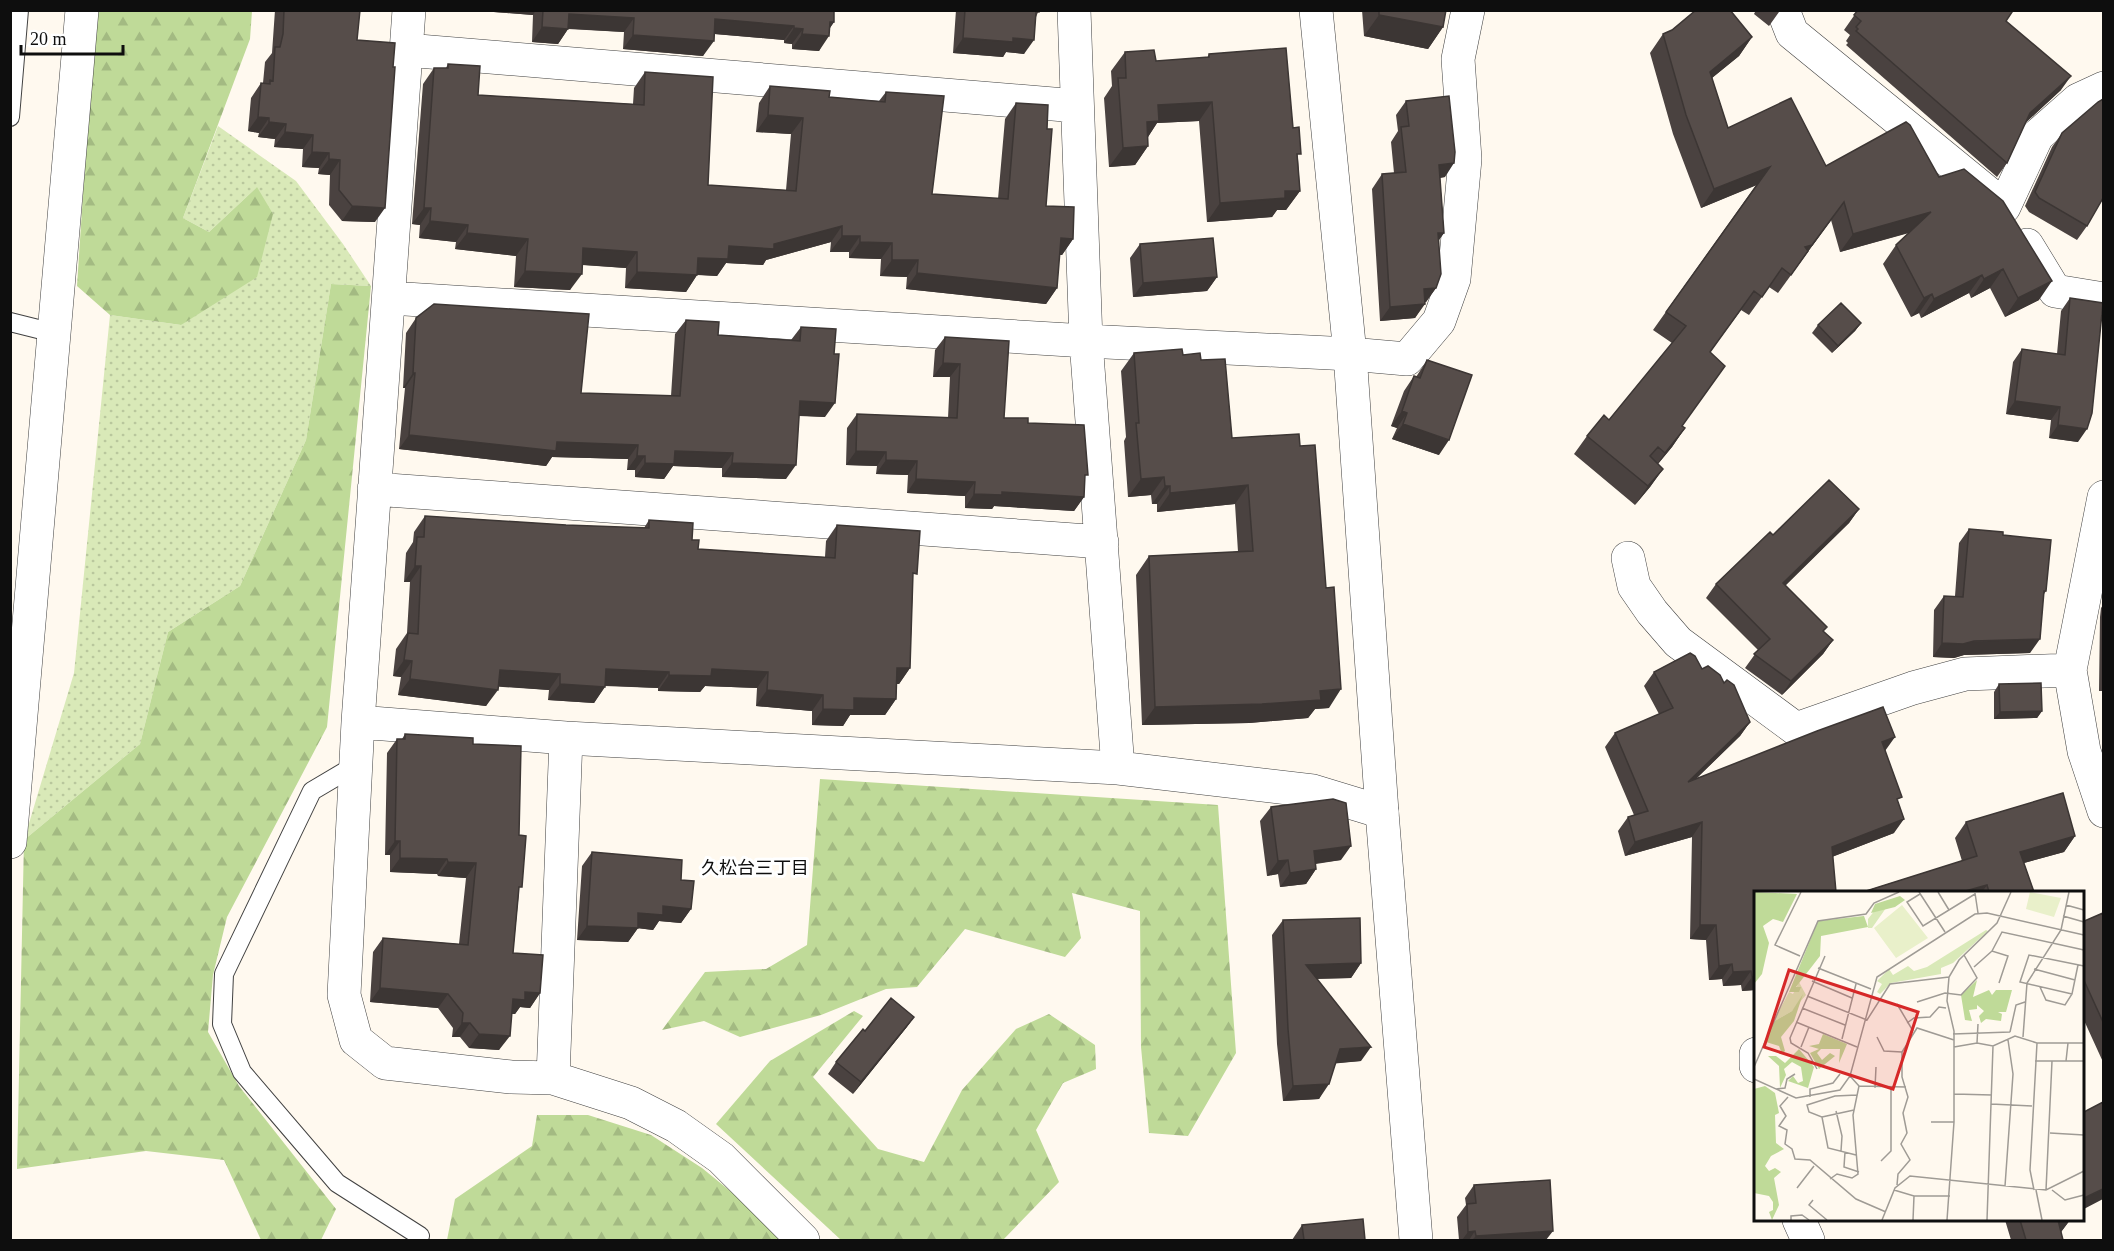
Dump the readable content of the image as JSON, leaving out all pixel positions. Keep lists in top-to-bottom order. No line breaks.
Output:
{"districts":["久松台三丁目"],"scale_bar":"20 m"}
